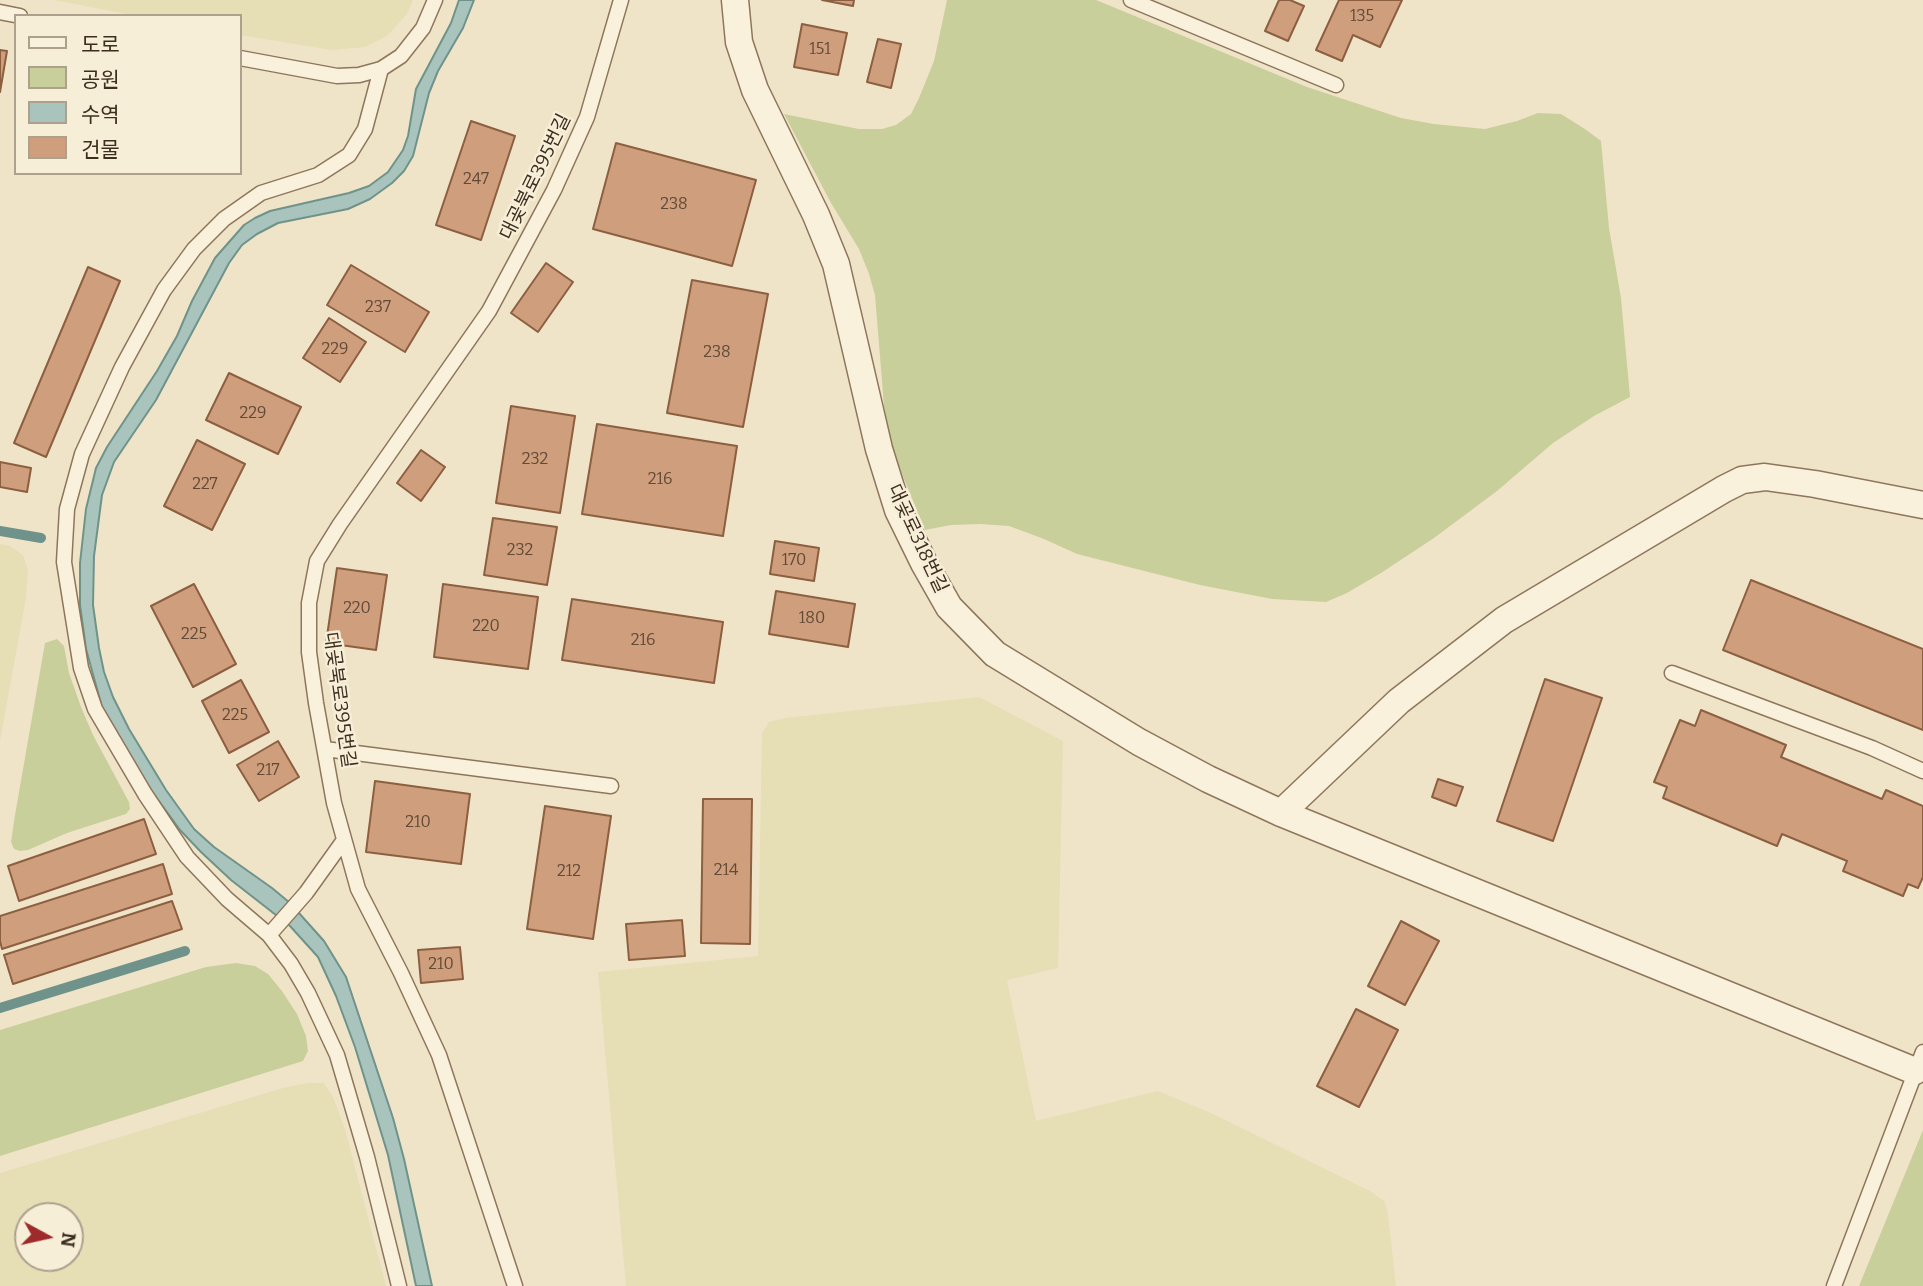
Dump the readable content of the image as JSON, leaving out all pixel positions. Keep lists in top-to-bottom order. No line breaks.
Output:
{"streets":{"street":["대곶로318번길"],"lane":["대곶북로395번길"]},"house_numbers":["135","151","247","238","237","229","238","229","232","216","227","232","170","220","180","220","225","216","225","217","210","214","212","210"],"legend":["도로","공원","수역","건물"],"north":"right"}
